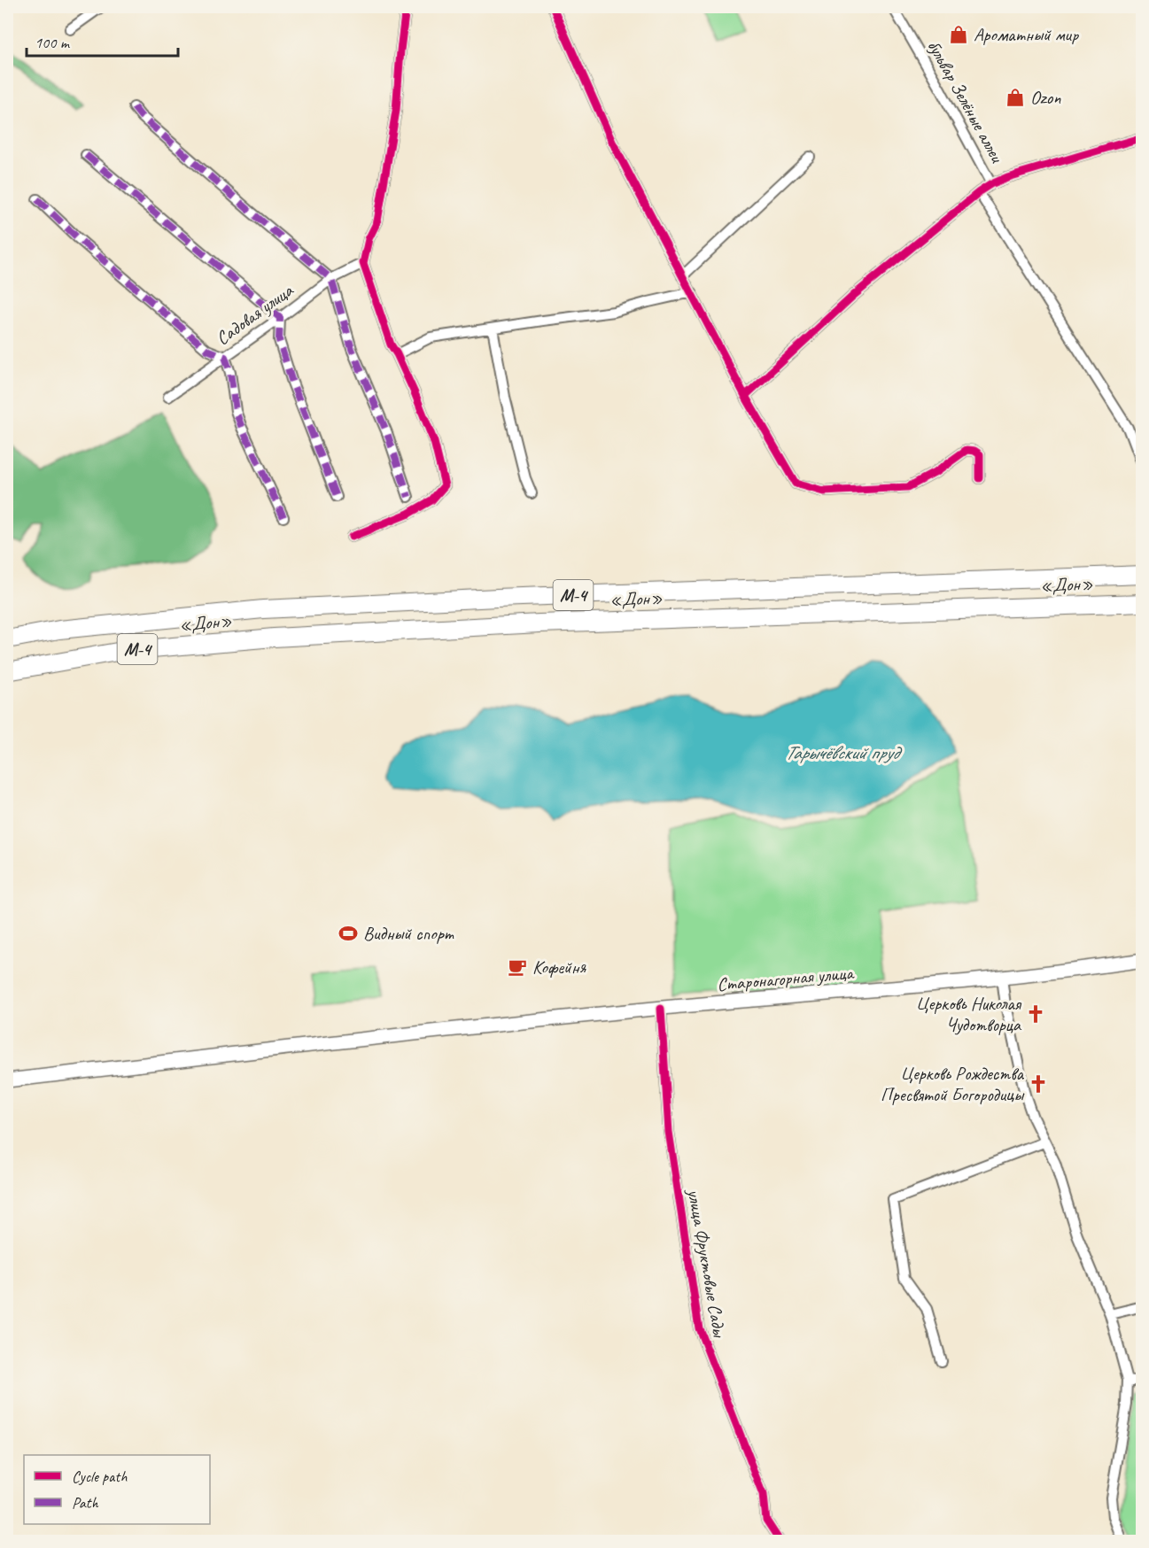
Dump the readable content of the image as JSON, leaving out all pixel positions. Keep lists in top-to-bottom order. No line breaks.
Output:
{"streets":{"highway":["«Дон»","М-4"],"main road":["Старонагорная улица"],"street":["бульвар Зелёные аллеи","Садовая улица","улица Фруктовые Сады"]},"crossings":[["Старонагорная улица","улица Фруктовые Сады"]],"water":["Тарычёвский пруд"],"places":{"shop":["Ароматный мир","Ozon"],"sports":["Видный спорт"],"cafe":["Кофейня"],"church":["Церковь Николая Чудотворца","Церковь Рождества Пресвятой Богородицы"]},"legend":["Cycle path","Path"],"scale_bar":"100 m"}
